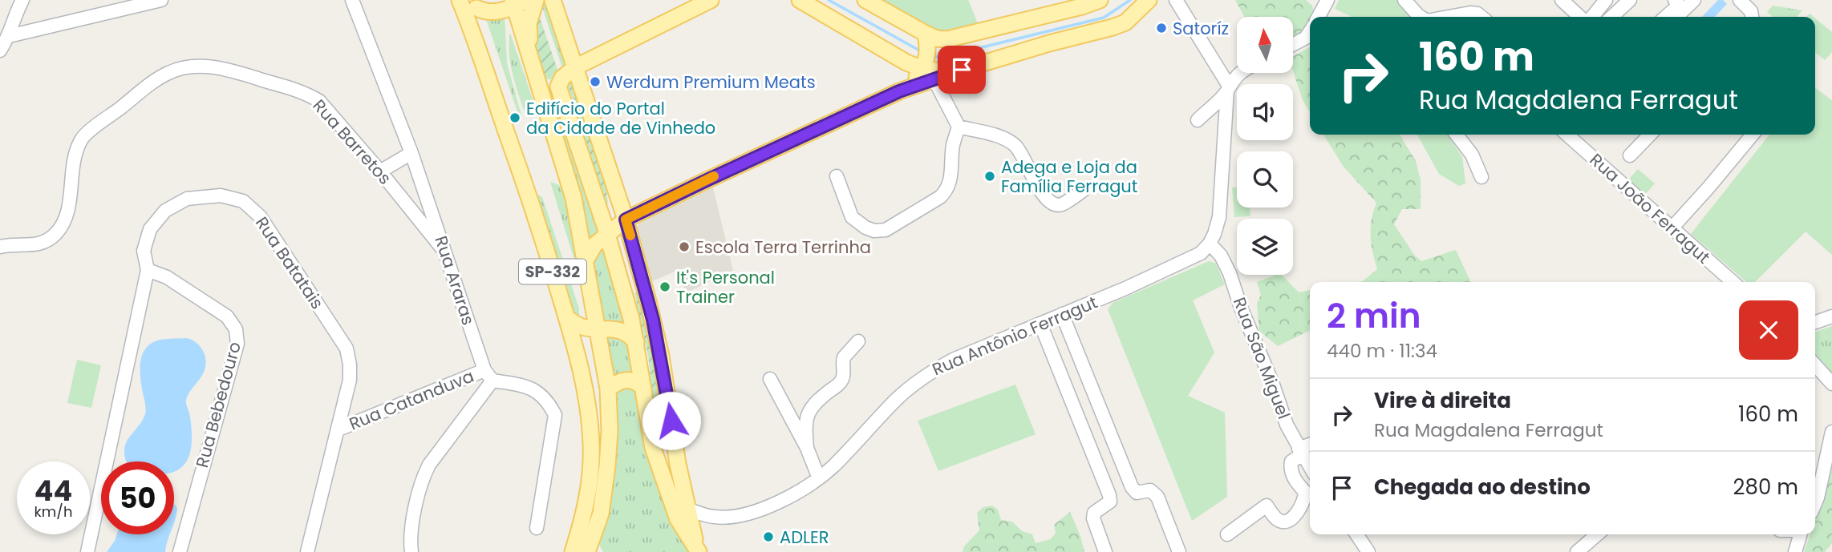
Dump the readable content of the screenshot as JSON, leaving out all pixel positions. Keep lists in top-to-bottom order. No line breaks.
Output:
{"streets":{"main road":["SP-332"],"street":["Rua Barretos","Rua João Ferragut","Rua Batatais","Rua Araras","Rua Antônio Ferragut","Rua São Miguel","Rua Catanduva","Rua Bebedouro"]},"crossings":[["Rua Barretos","Rua Araras"],["Rua Batatais","Rua Catanduva"],["Rua Batatais","Rua Bebedouro"],["Rua Araras","Rua Catanduva"],["Rua Antônio Ferragut","Rua São Miguel"]],"places":["Satoríz","Werdum Premium Meats","Edifício do Portal da Cidade de Vinhedo","Adega e Loja da Família Ferragut","Escola Terra Terrinha","It's Personal Trainer","ADLER"],"north":"top","page":{"turn":["160 m","Rua Magdalena Ferragut"],"heading":["2 min","440 m · 11:34"],"list":[{"name":"Vire à direita","note":"Rua Magdalena Ferragut","value":"160 m"},{"name":"Chegada ao destino","value":"280 m"}],"speed":"44 km/h","limit":"50"}}
